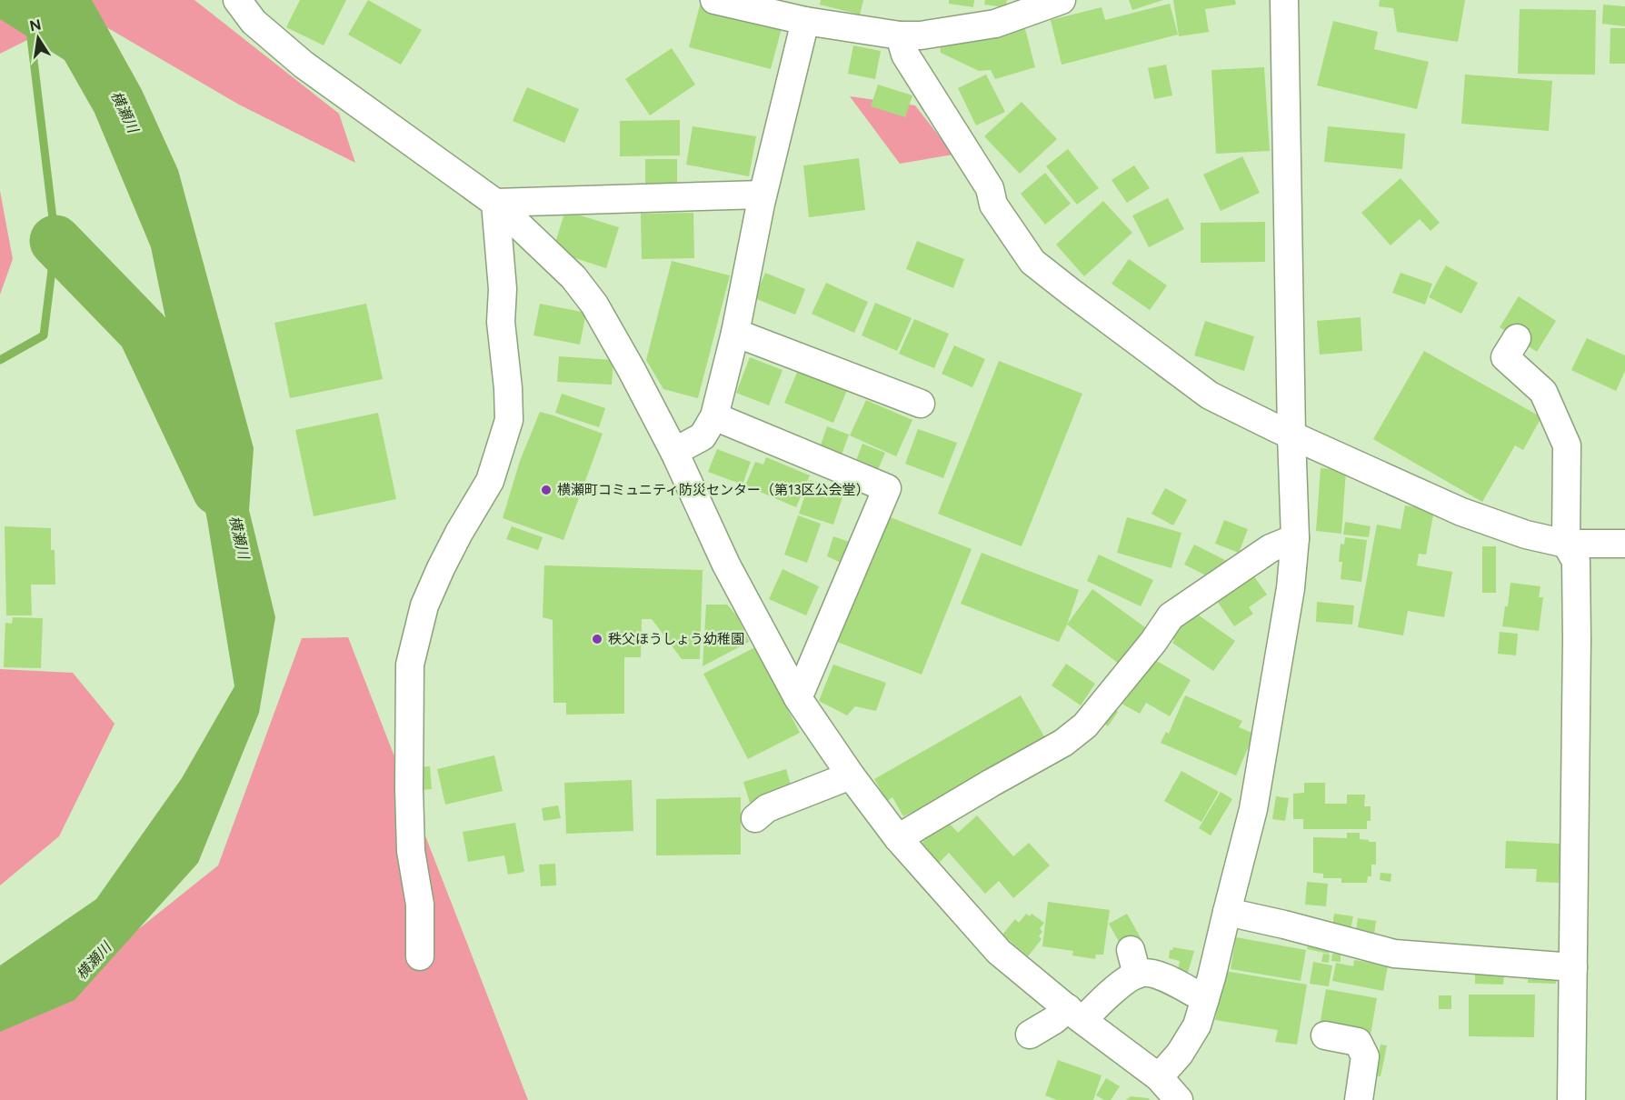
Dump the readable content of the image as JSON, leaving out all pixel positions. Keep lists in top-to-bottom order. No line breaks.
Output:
{"water":["横瀬川"],"places":["横瀬町コミュニティ防災センター（第13区公会堂）","秩父ほうしょう幼稚園"],"north":"top"}
